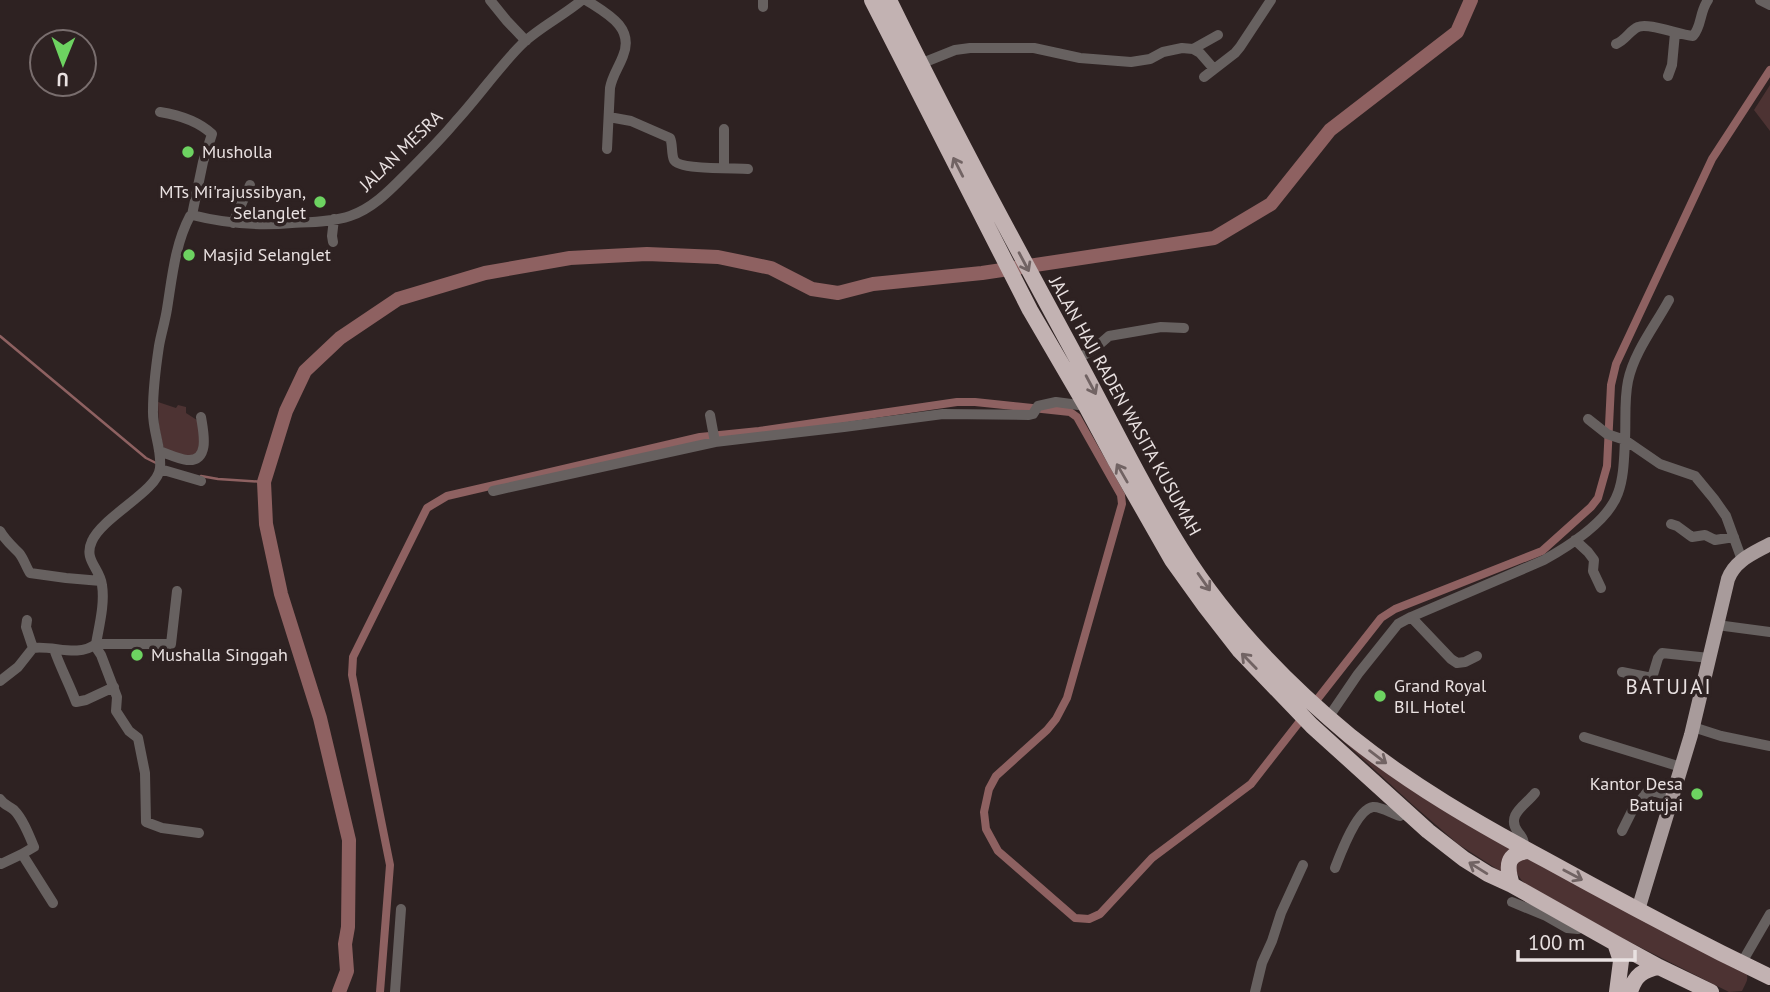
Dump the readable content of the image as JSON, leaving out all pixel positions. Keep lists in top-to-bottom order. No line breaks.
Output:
{"streets":{"highway":["JALAN HAJI RADEN WASITA KUSUMAH"],"street":["JALAN MESRA"]},"districts":["BATUJAI"],"places":["Musholla","MTs Mi'rajussibyan, Selanglet","Masjid Selanglet","Mushalla Singgah","Grand Royal BIL Hotel","Kantor Desa Batujai"],"scale_bar":"100 m","north":"bottom"}
